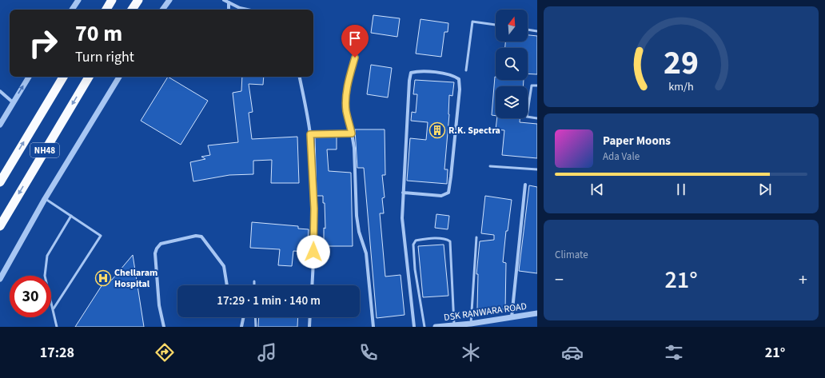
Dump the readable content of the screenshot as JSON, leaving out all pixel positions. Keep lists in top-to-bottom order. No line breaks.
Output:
{"streets":{"highway":["NH48"],"street":["DSK RANWARA ROAD"]},"places":{"building":["R.K. Spectra"],"hospital":["Chellaram Hospital"]},"north":"top","page":{"turn":["70 m","Turn right"],"song":["Paper Moons","Ada Vale"],"tile":"Climate","heat":["−","21°","+"],"limit":"30","trip":"17:29 · 1 min · 140 m","tabs":["17:28","21°"],"gauge":["29","km/h"]}}
